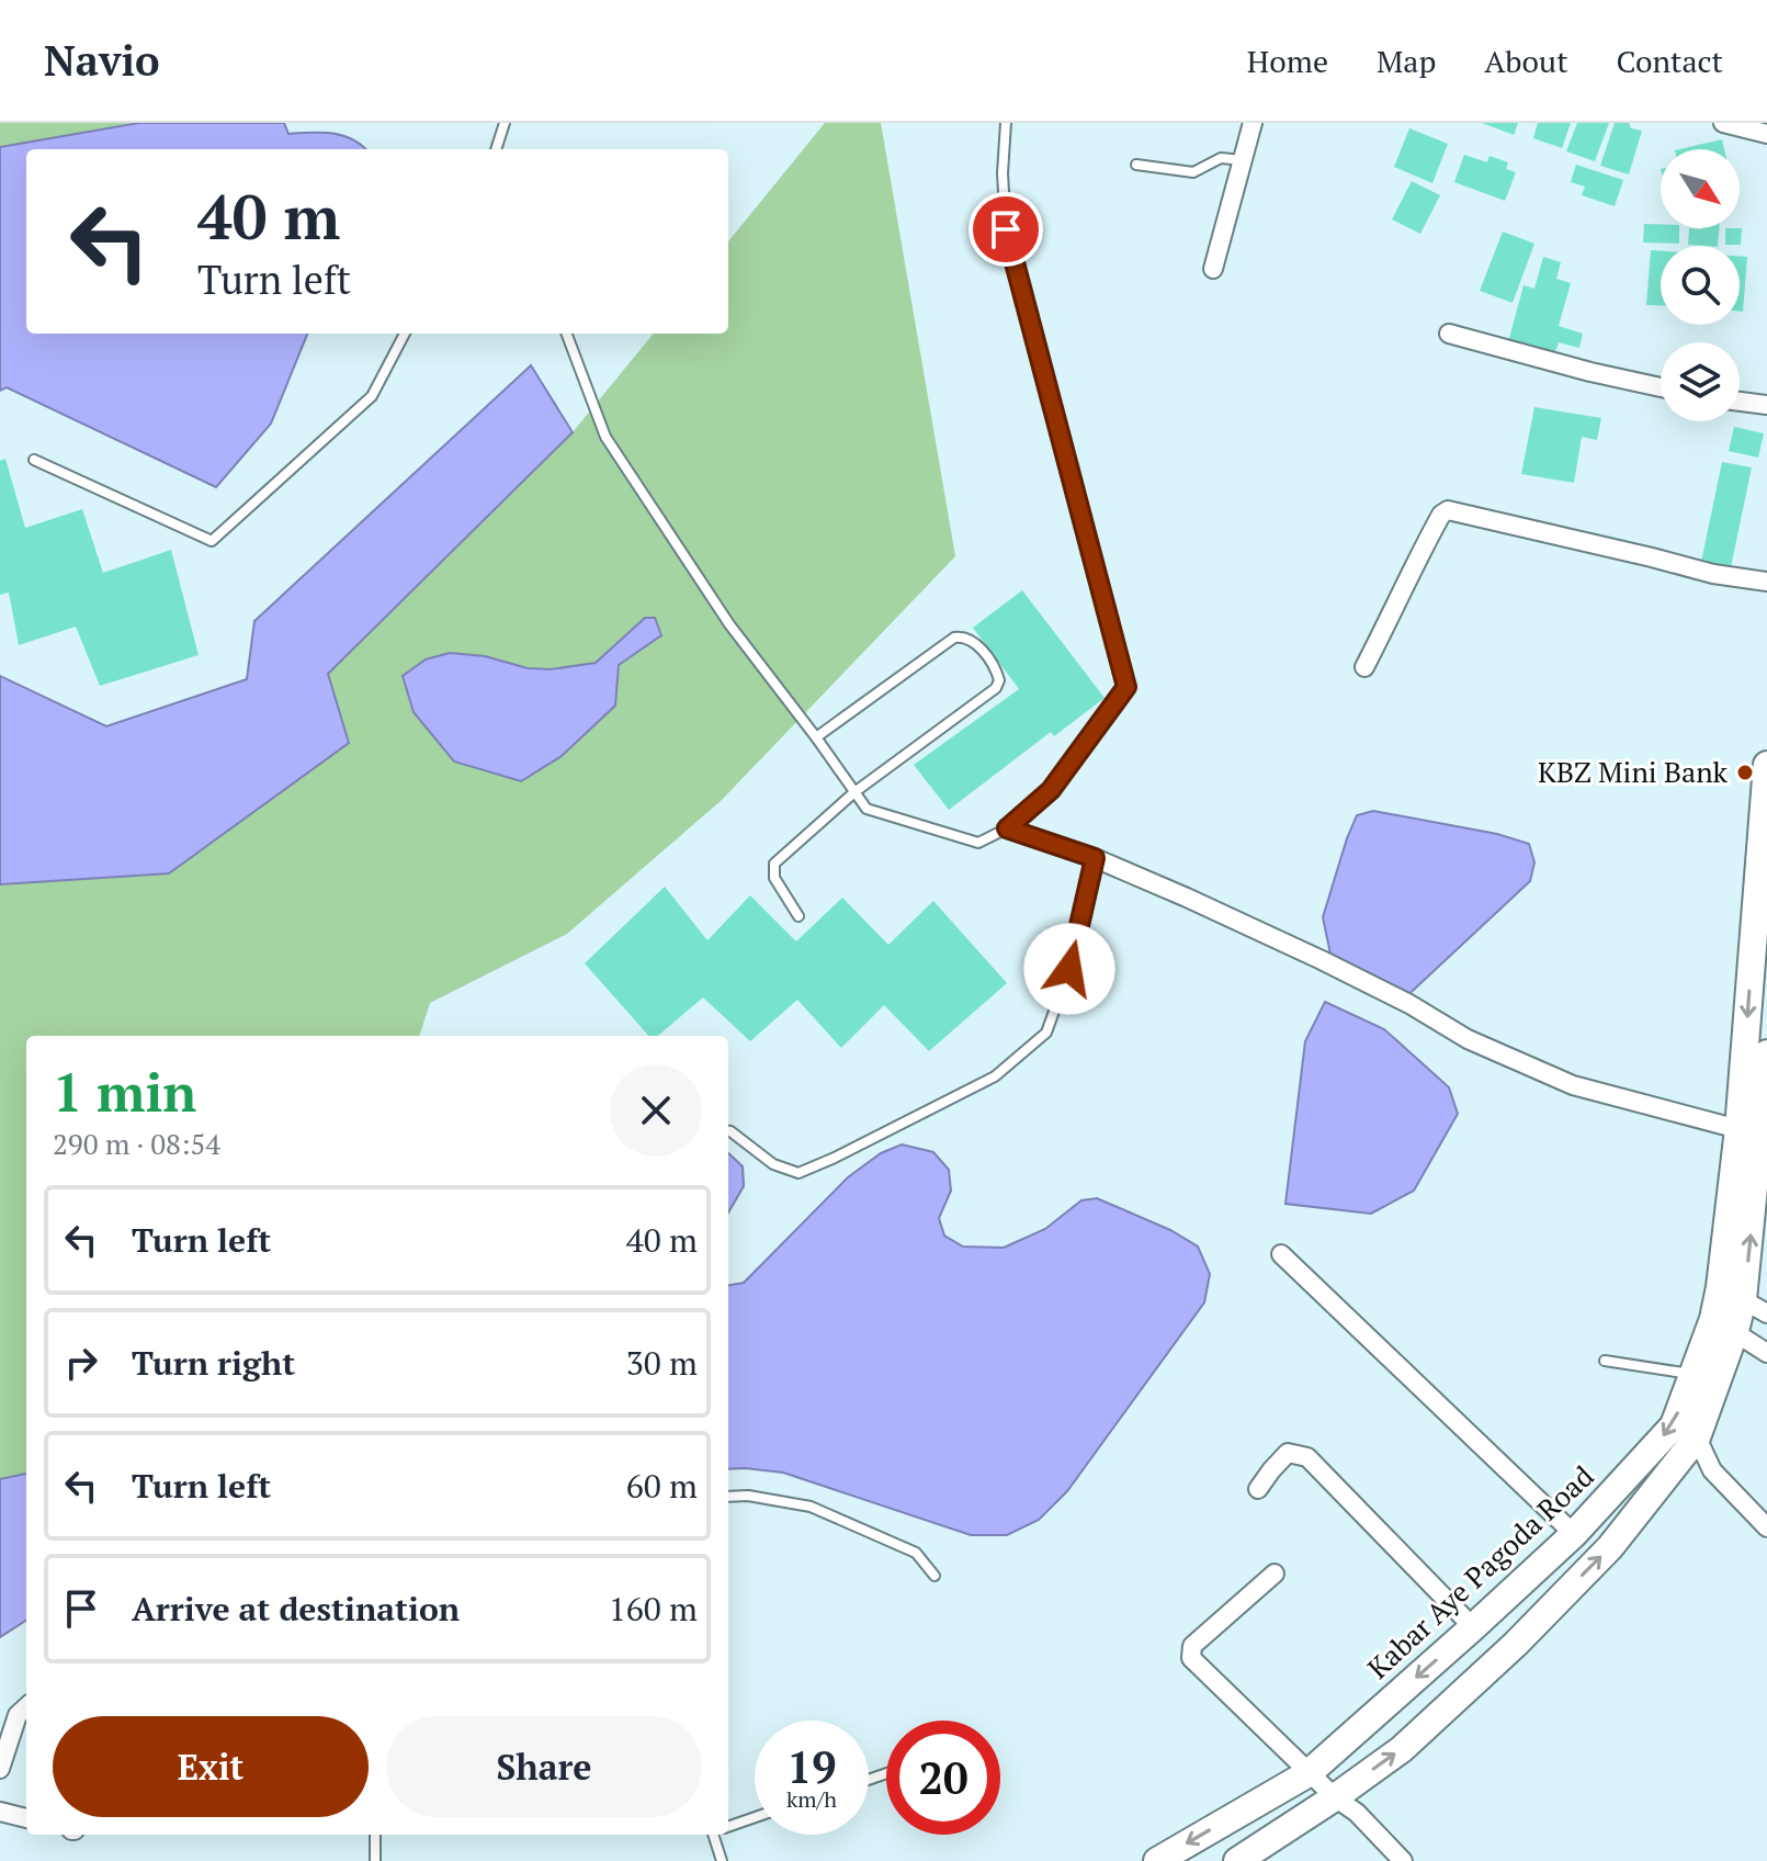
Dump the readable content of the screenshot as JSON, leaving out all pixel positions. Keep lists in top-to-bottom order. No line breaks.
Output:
{"streets":{"main road":["Kabar Aye Pagoda Road"]},"places":["KBZ Mini Bank"],"north":"bottom right","page":{"header":"Navio","nav":["Home","Map","About","Contact"],"turn":["40 m","Turn left"],"heading":["1 min","290 m · 08:54"],"list":[{"name":"Turn left","value":"40 m"},{"name":"Turn right","value":"30 m"},{"name":"Turn left","value":"60 m"},{"name":"Arrive at destination","value":"160 m"}],"buttons":["Exit","Share"],"speed":"19 km/h","limit":"20"}}
